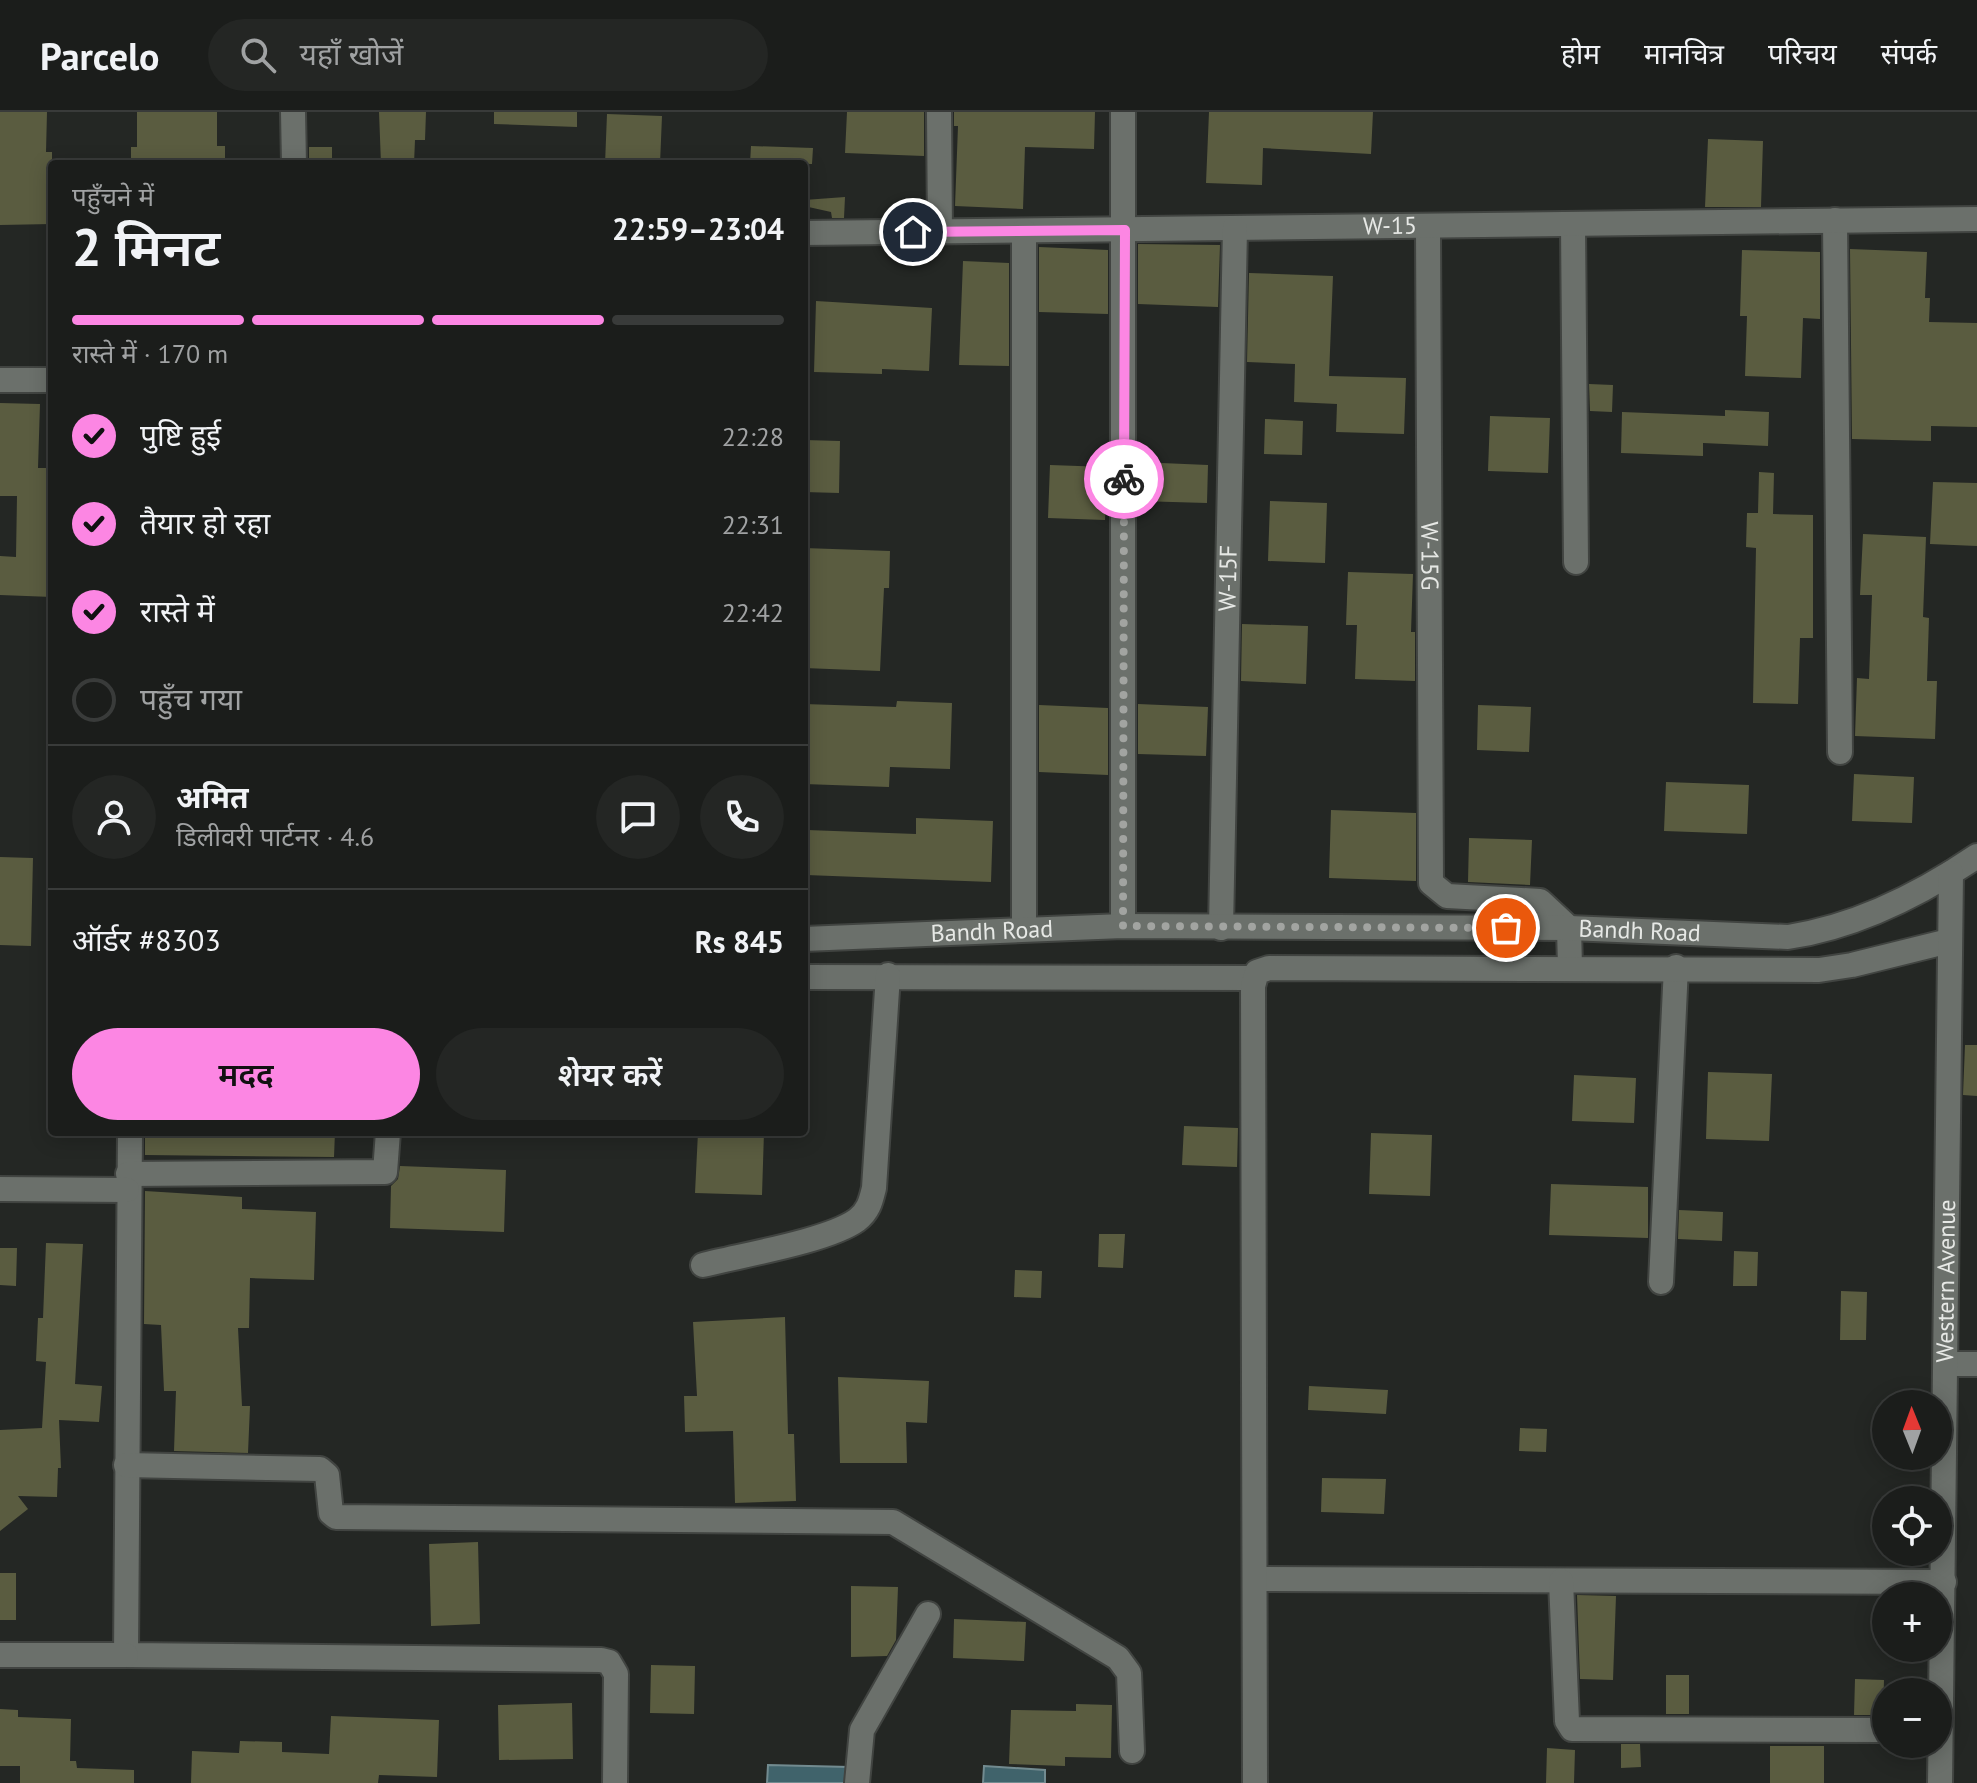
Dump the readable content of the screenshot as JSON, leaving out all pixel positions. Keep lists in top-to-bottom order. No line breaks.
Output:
{"streets":{"street":["W-15","W-15G","W-15F","Bandh Road","Western Avenue"]},"crossings":[["W-15","W-15G"],["W-15","W-15F"],["W-15G","Bandh Road"],["W-15F","Bandh Road"],["Bandh Road","Western Avenue"]],"north":"top","page":{"header":"Parcelo","search":"यहाँ खोजें","nav":["होम","मानचित्र","परिचय","संपर्क"],"heading":["2 मिनट","पहुँचने में","22:59–23:04"],"panel":["अमित","डिलीवरी पार्टनर · 4.6","ऑर्डर #8303","Rs 845"],"bar":"रास्ते में · 170 m","list":[["पुष्टि हुई","22:28"],["तैयार हो रहा","22:31"],["रास्ते में","22:42"],"पहुँच गया"],"buttons":["मदद","शेयर करें"],"map_buttons":["+","−"]}}
